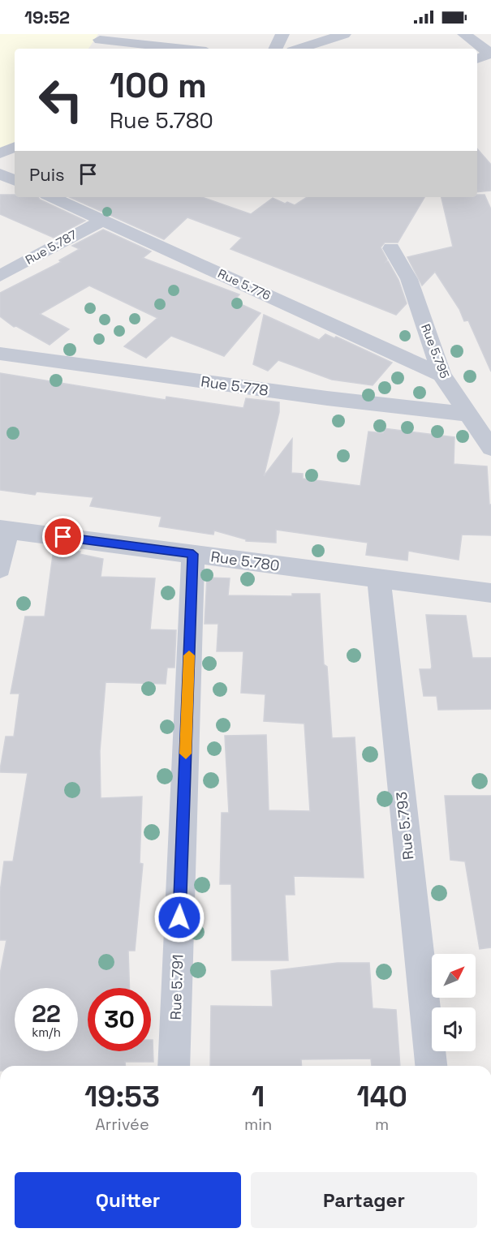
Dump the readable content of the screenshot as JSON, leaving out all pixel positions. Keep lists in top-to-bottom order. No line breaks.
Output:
{"streets":{"street":["Rue 5.787","Rue 5.776","Rue 5.795","Rue 5.778","Rue 5.780","Rue 5.793","Rue 5.791"]},"crossings":[["Rue 5.787","Rue 5.776"],["Rue 5.776","Rue 5.795"],["Rue 5.795","Rue 5.778"],["Rue 5.780","Rue 5.793"],["Rue 5.780","Rue 5.791"]],"north":"top right","page":{"status":"19:52","turn":["100 m","Rue 5.780"],"then":"Puis","speed":"22 km/h","limit":"30","eta":["19:53","Arrivée","1","min","140","m"],"buttons":["Quitter","Partager"]}}
